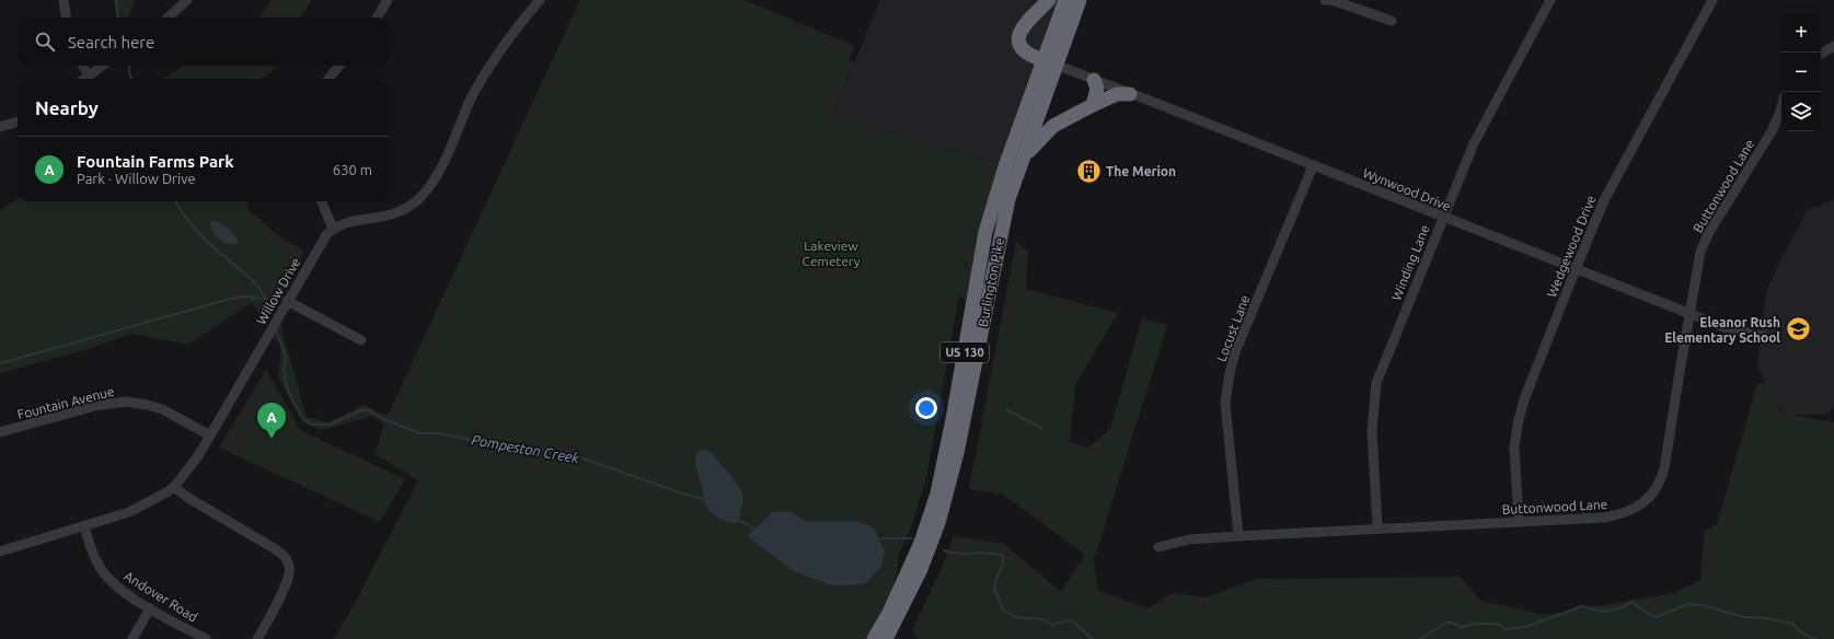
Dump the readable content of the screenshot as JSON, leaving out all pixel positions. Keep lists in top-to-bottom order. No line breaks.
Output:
{"streets":{"highway":["Burlington Pike","US 130"],"street":["Buttonwood Lane","Wynwood Drive","Wedgewood Drive","Winding Lane","Willow Drive","Locust Lane","Fountain Avenue","Andover Road"]},"crossings":[["Buttonwood Lane","Wynwood Drive"],["Buttonwood Lane","Wedgewood Drive"],["Buttonwood Lane","Winding Lane"],["Buttonwood Lane","Locust Lane"],["Wynwood Drive","Wedgewood Drive"],["Wynwood Drive","Winding Lane"],["Wynwood Drive","Burlington Pike"],["Wynwood Drive","Locust Lane"],["Willow Drive","Fountain Avenue"],["Willow Drive","Andover Road"]],"water":["Pompeston Creek"],"parks":["Lakeview Cemetery"],"places":{"building":["The Merion"],"school or university":["Eleanor Rush Elementary School"]},"page":{"map_buttons":["+","−"],"search":"Search here","heading":"Nearby","list":[{"mark":"A","name":"Fountain Farms Park","note":"Park · Willow Drive","value":"630 m"}],"pins":"A"}}
